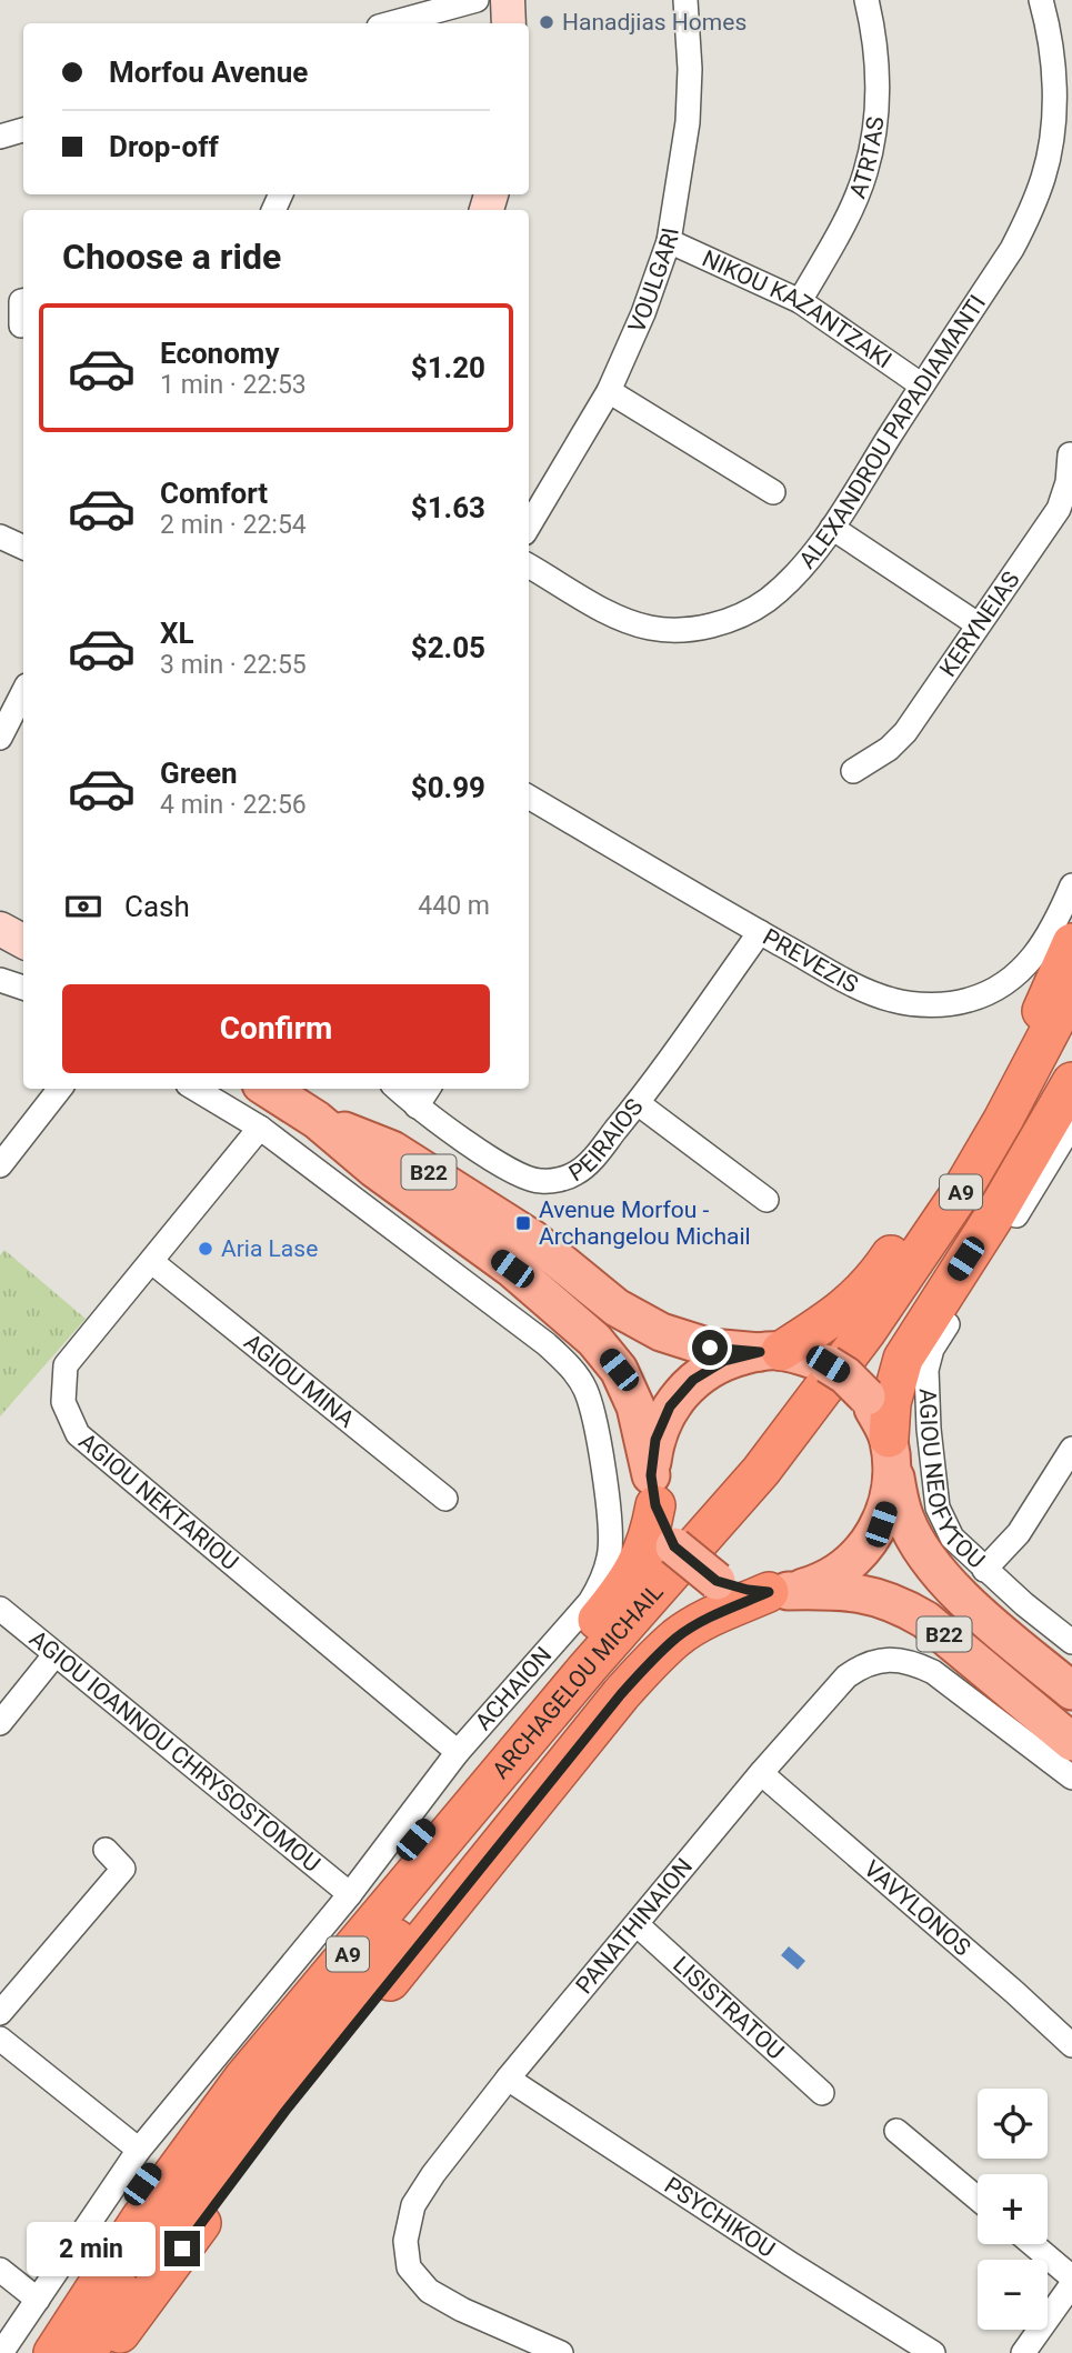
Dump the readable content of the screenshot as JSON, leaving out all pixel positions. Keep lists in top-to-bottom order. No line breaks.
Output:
{"streets":{"highway":["A9","ARCHAGELOU MICHAIL"],"main road":["B22"],"street":["ATRTAS","VOULGARI","NIKOU KAZANTZAKI","ALEXANDROU PAPADIAMANTI","KERYNEIAS","PREVEZIS","PEIRAIOS","AGIOU MINA","AGIOU NEOFYTOU","AGIOU NEKTARIOU","ACHAION","AGIOU IOANNOU CHRYSOSTOMOU","VAVYLONOS","PANATHINAION","LISISTRATOU","PSYCHIKOU"]},"crossings":[["ATRTAS","NIKOU KAZANTZAKI"],["VOULGARI","NIKOU KAZANTZAKI"],["NIKOU KAZANTZAKI","ALEXANDROU PAPADIAMANTI"],["PREVEZIS","PEIRAIOS"],["AGIOU MINA","AGIOU NEKTARIOU"],["AGIOU NEKTARIOU","ACHAION"],["ACHAION","AGIOU IOANNOU CHRYSOSTOMOU"],["VAVYLONOS","PANATHINAION"],["PANATHINAION","LISISTRATOU"],["PANATHINAION","PSYCHIKOU"]],"places":{"other":["Hanadjias Homes","Aria Lase"],"transit":["Avenue Morfou - Archangelou Michail"]},"page":{"banner":["Morfou Avenue","Drop-off"],"heading":"Choose a ride","list":[{"name":"Economy","note":"1 min · 22:53","value":"$1.20"},{"name":"Comfort","note":"2 min · 22:54","value":"$1.63"},{"name":"XL","note":"3 min · 22:55","value":"$2.05"},{"name":"Green","note":"4 min · 22:56","value":"$0.99"}],"pay":["Cash","440 m"],"buttons":"Confirm","map_buttons":["+","−"],"bubble":"2 min"}}
